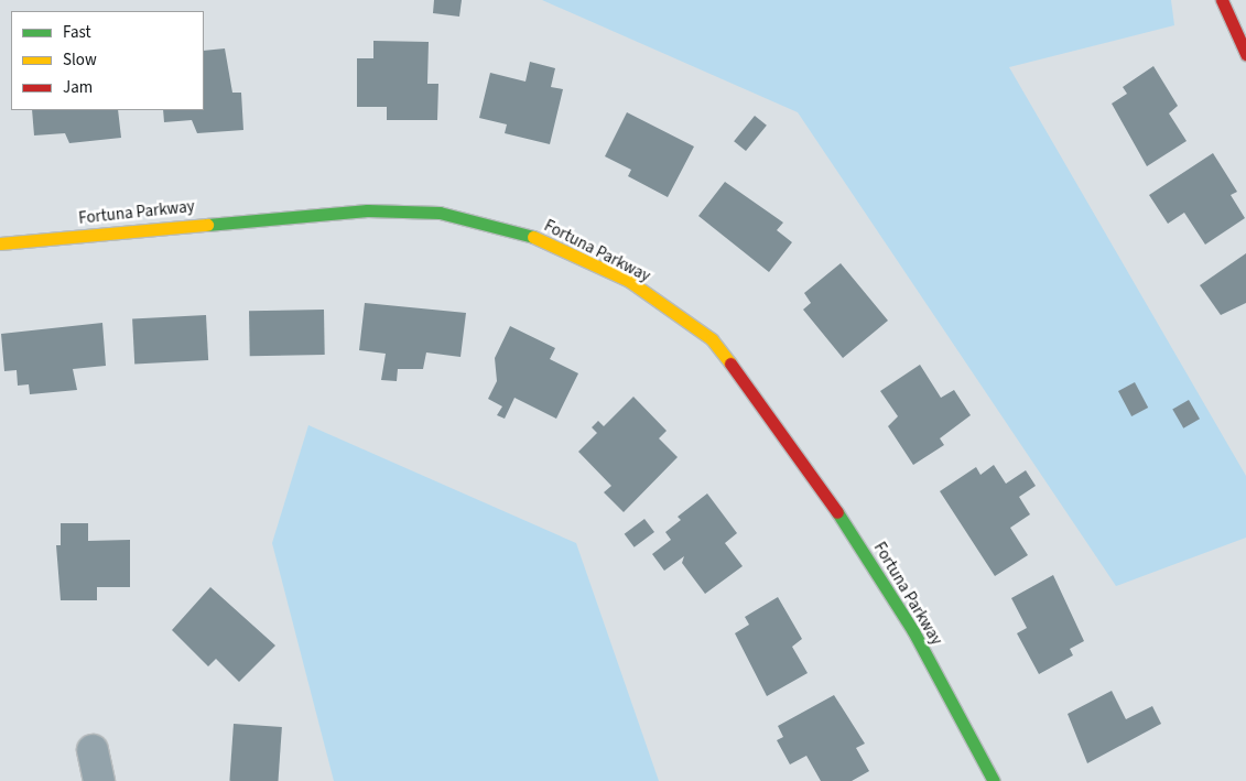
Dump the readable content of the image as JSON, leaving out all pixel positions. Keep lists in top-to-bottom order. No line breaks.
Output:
{"streets":{"street":["Fortuna Parkway"]},"legend":["Fast","Slow","Jam"]}
